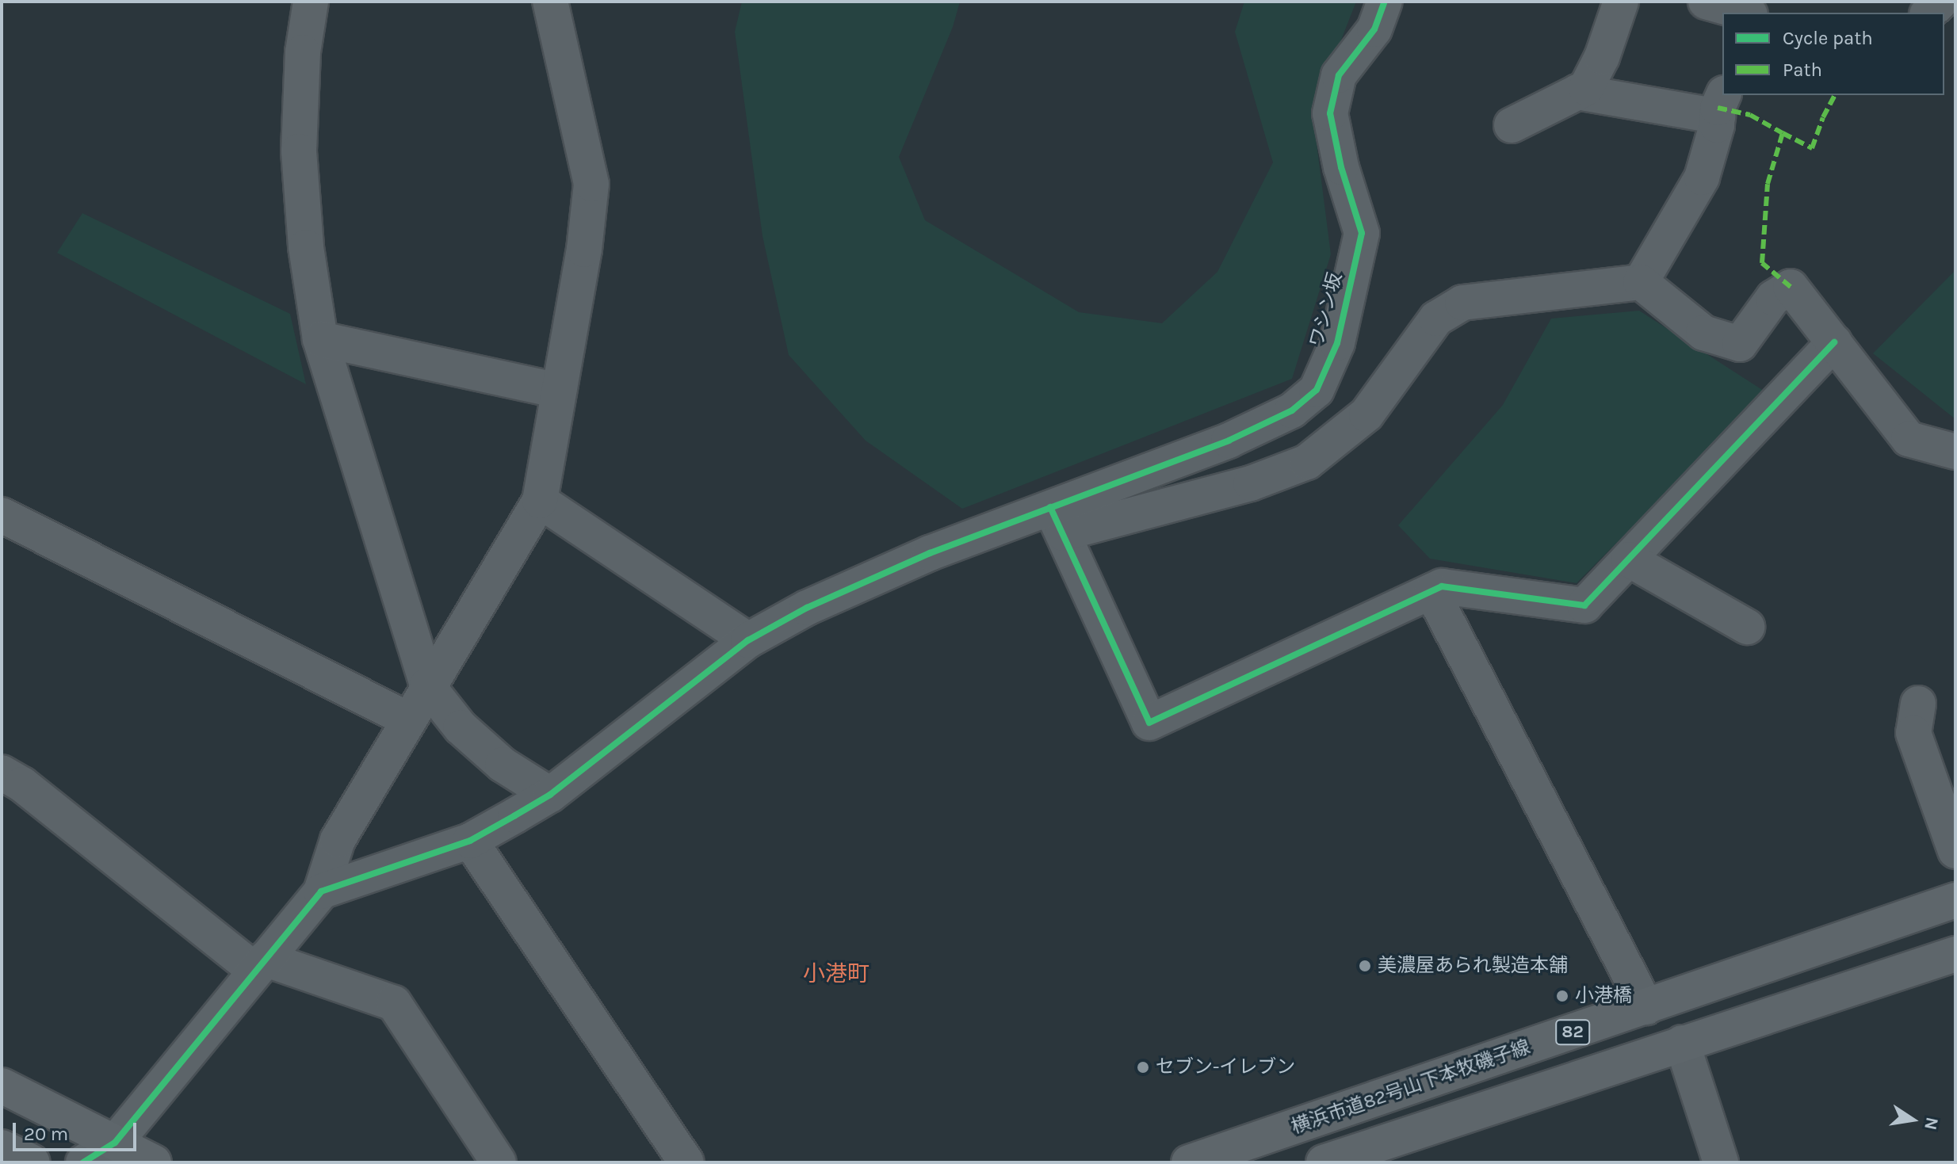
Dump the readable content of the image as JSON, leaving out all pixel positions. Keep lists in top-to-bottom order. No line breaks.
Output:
{"streets":{"main road":["82","横浜市道82号山下本牧磯子線"],"street":["ワシン坂"]},"districts":["小港町"],"places":["美濃屋あられ製造本舗","小港橋","セブン-イレブン"],"legend":["Cycle path","Path"],"scale_bar":"20 m","north":"right"}
